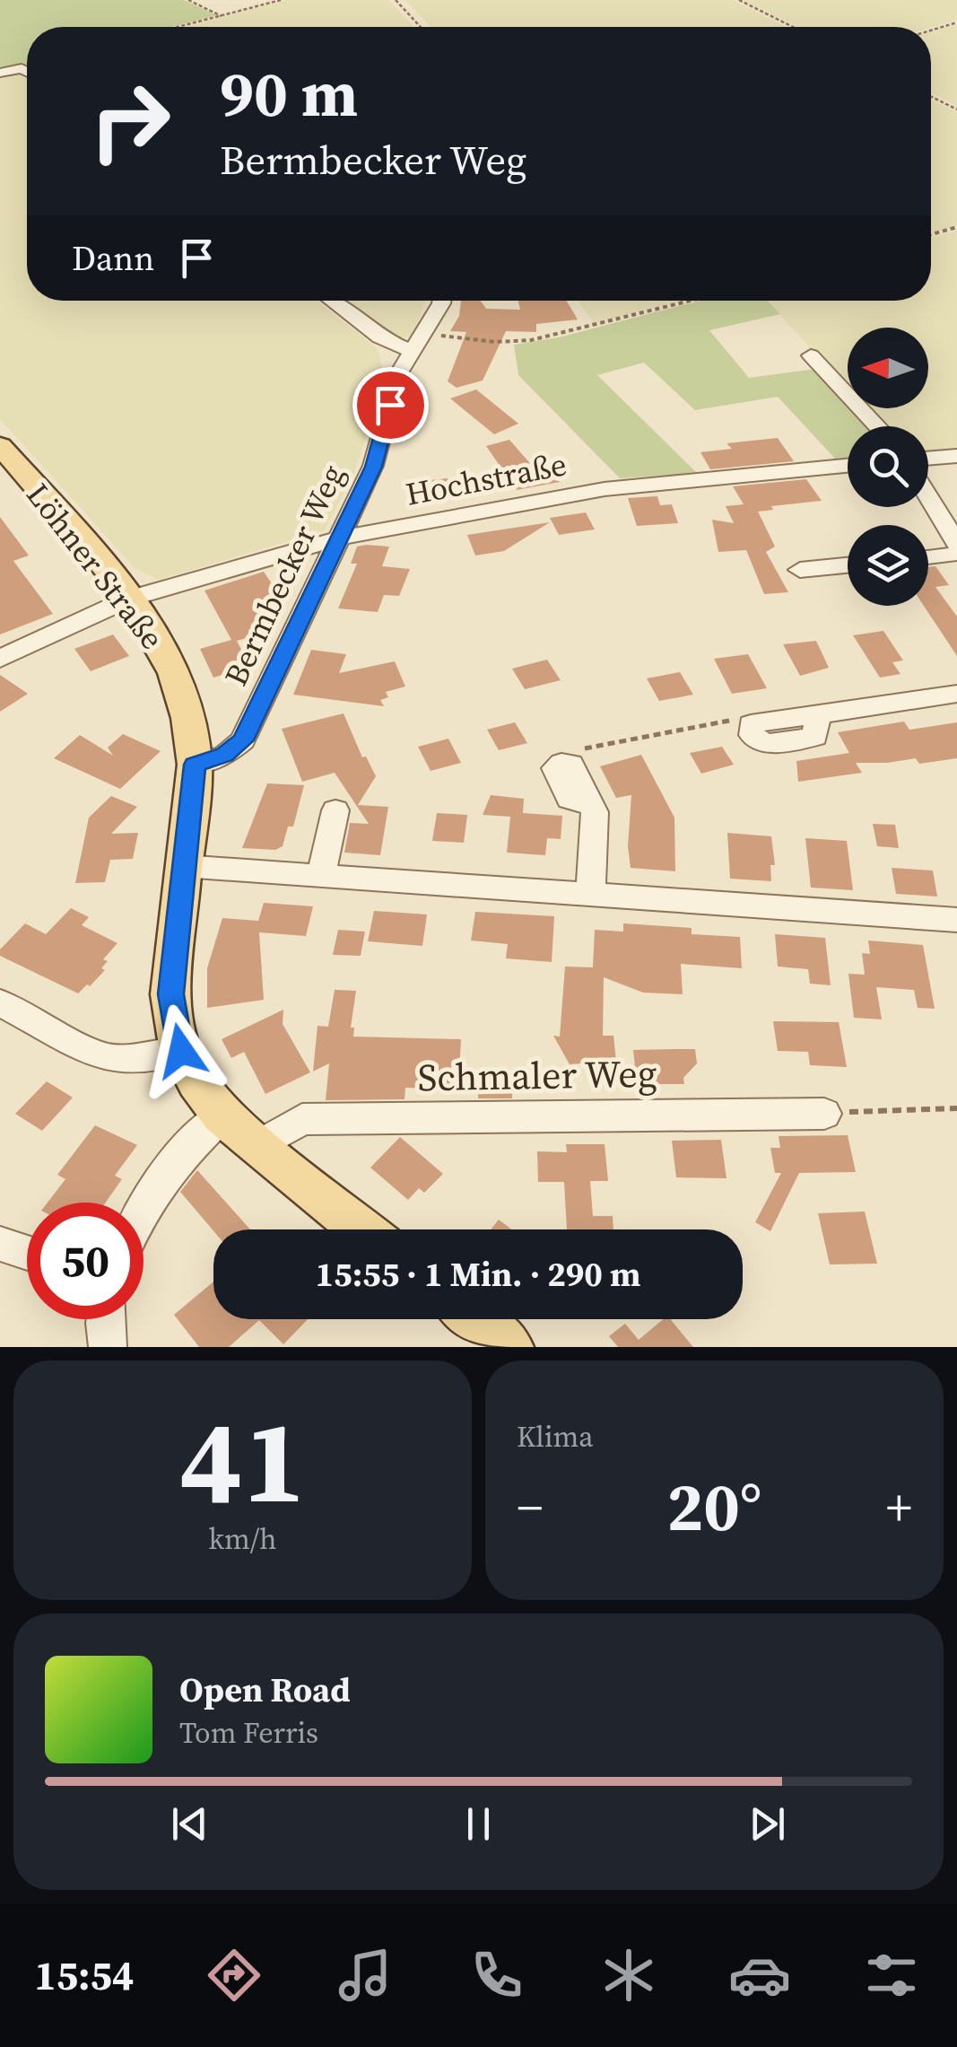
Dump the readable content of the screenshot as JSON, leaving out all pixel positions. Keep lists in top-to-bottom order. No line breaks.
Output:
{"streets":{"main road":["Löhner Straße"],"street":["Hochstraße","Bermbecker Weg","Schmaler Weg"]},"crossings":[["Hochstraße","Löhner Straße"],["Hochstraße","Bermbecker Weg"],["Löhner Straße","Bermbecker Weg"],["Löhner Straße","Schmaler Weg"]],"north":"left","page":{"turn":["90 m","Bermbecker Weg"],"then":"Dann","limit":"50","trip":"15:55 · 1 Min. · 290 m","tile":[["41","km/h"],"Klima"],"heat":["−","20°","+"],"song":["Open Road","Tom Ferris"],"tabs":"15:54"}}
